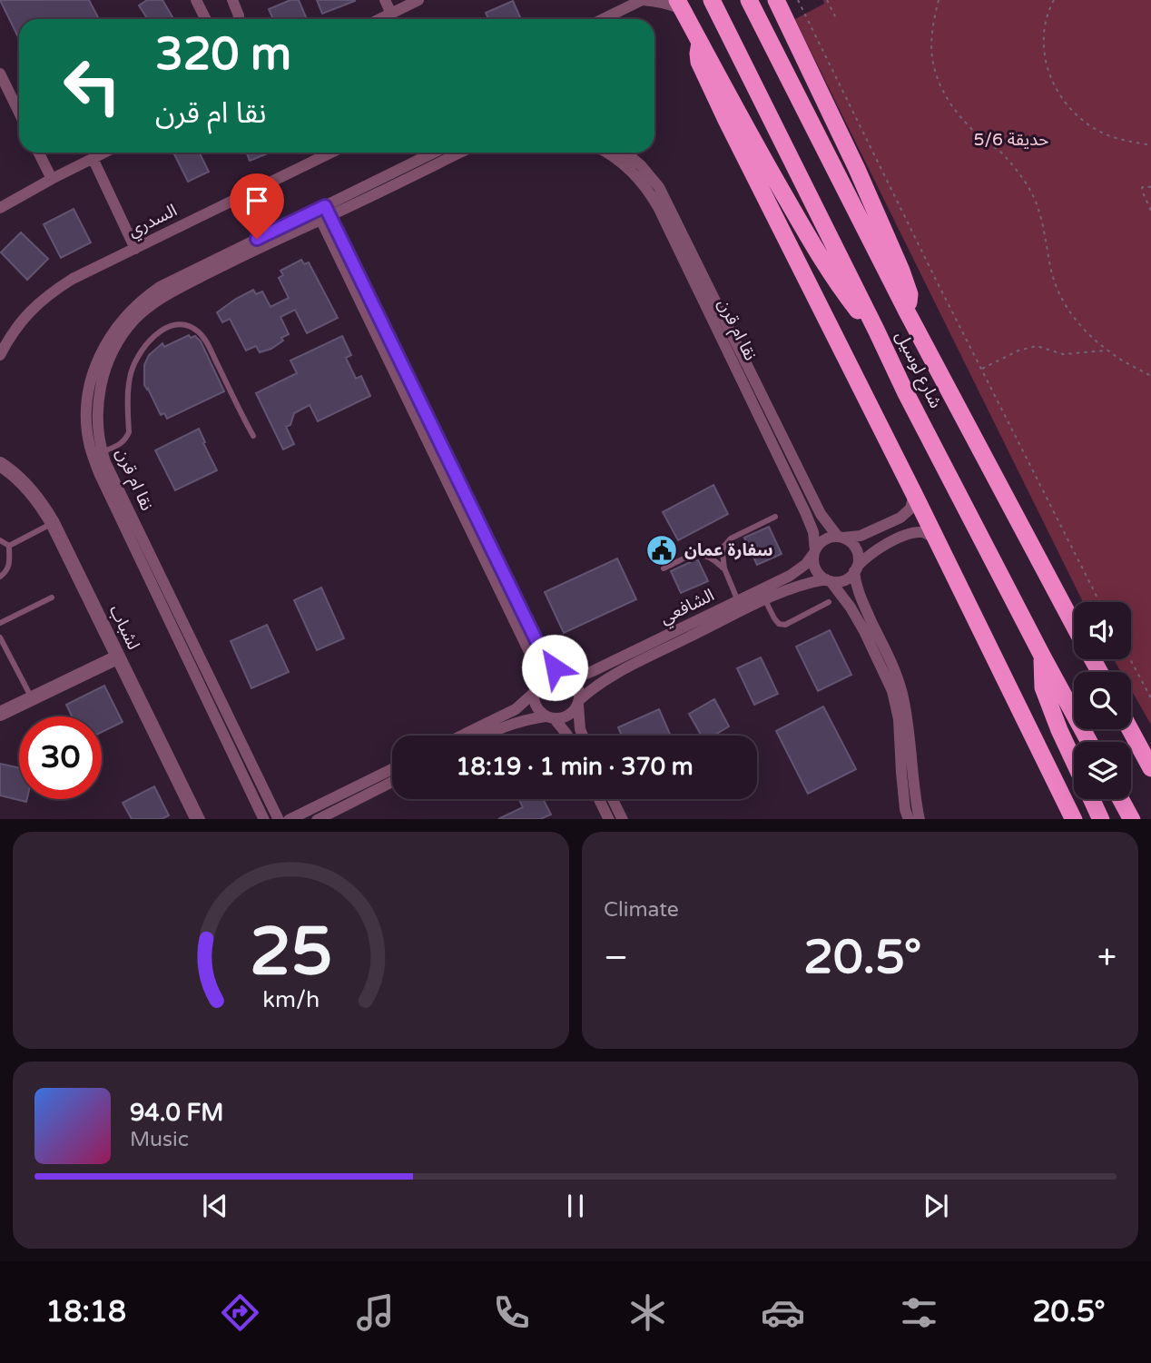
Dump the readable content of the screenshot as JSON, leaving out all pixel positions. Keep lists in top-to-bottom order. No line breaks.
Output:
{"streets":{"highway":["شارع لوسيل"],"street":["السدري","نقا ام قرن","الشافعي","لشباب"]},"crossings":[["نقا ام قرن","الشافعي"]],"parks":["حديقة 5/6"],"places":{"public building":["سفارة عمان"]},"page":{"turn":["320 m","نقا ام قرن"],"limit":"30","trip":"18:19 · 1 min · 370 m","tile":"Climate","heat":["−","20.5°","+"],"song":["94.0 FM","Music"],"tabs":["18:18","20.5°"],"gauge":["25","km/h"]}}
